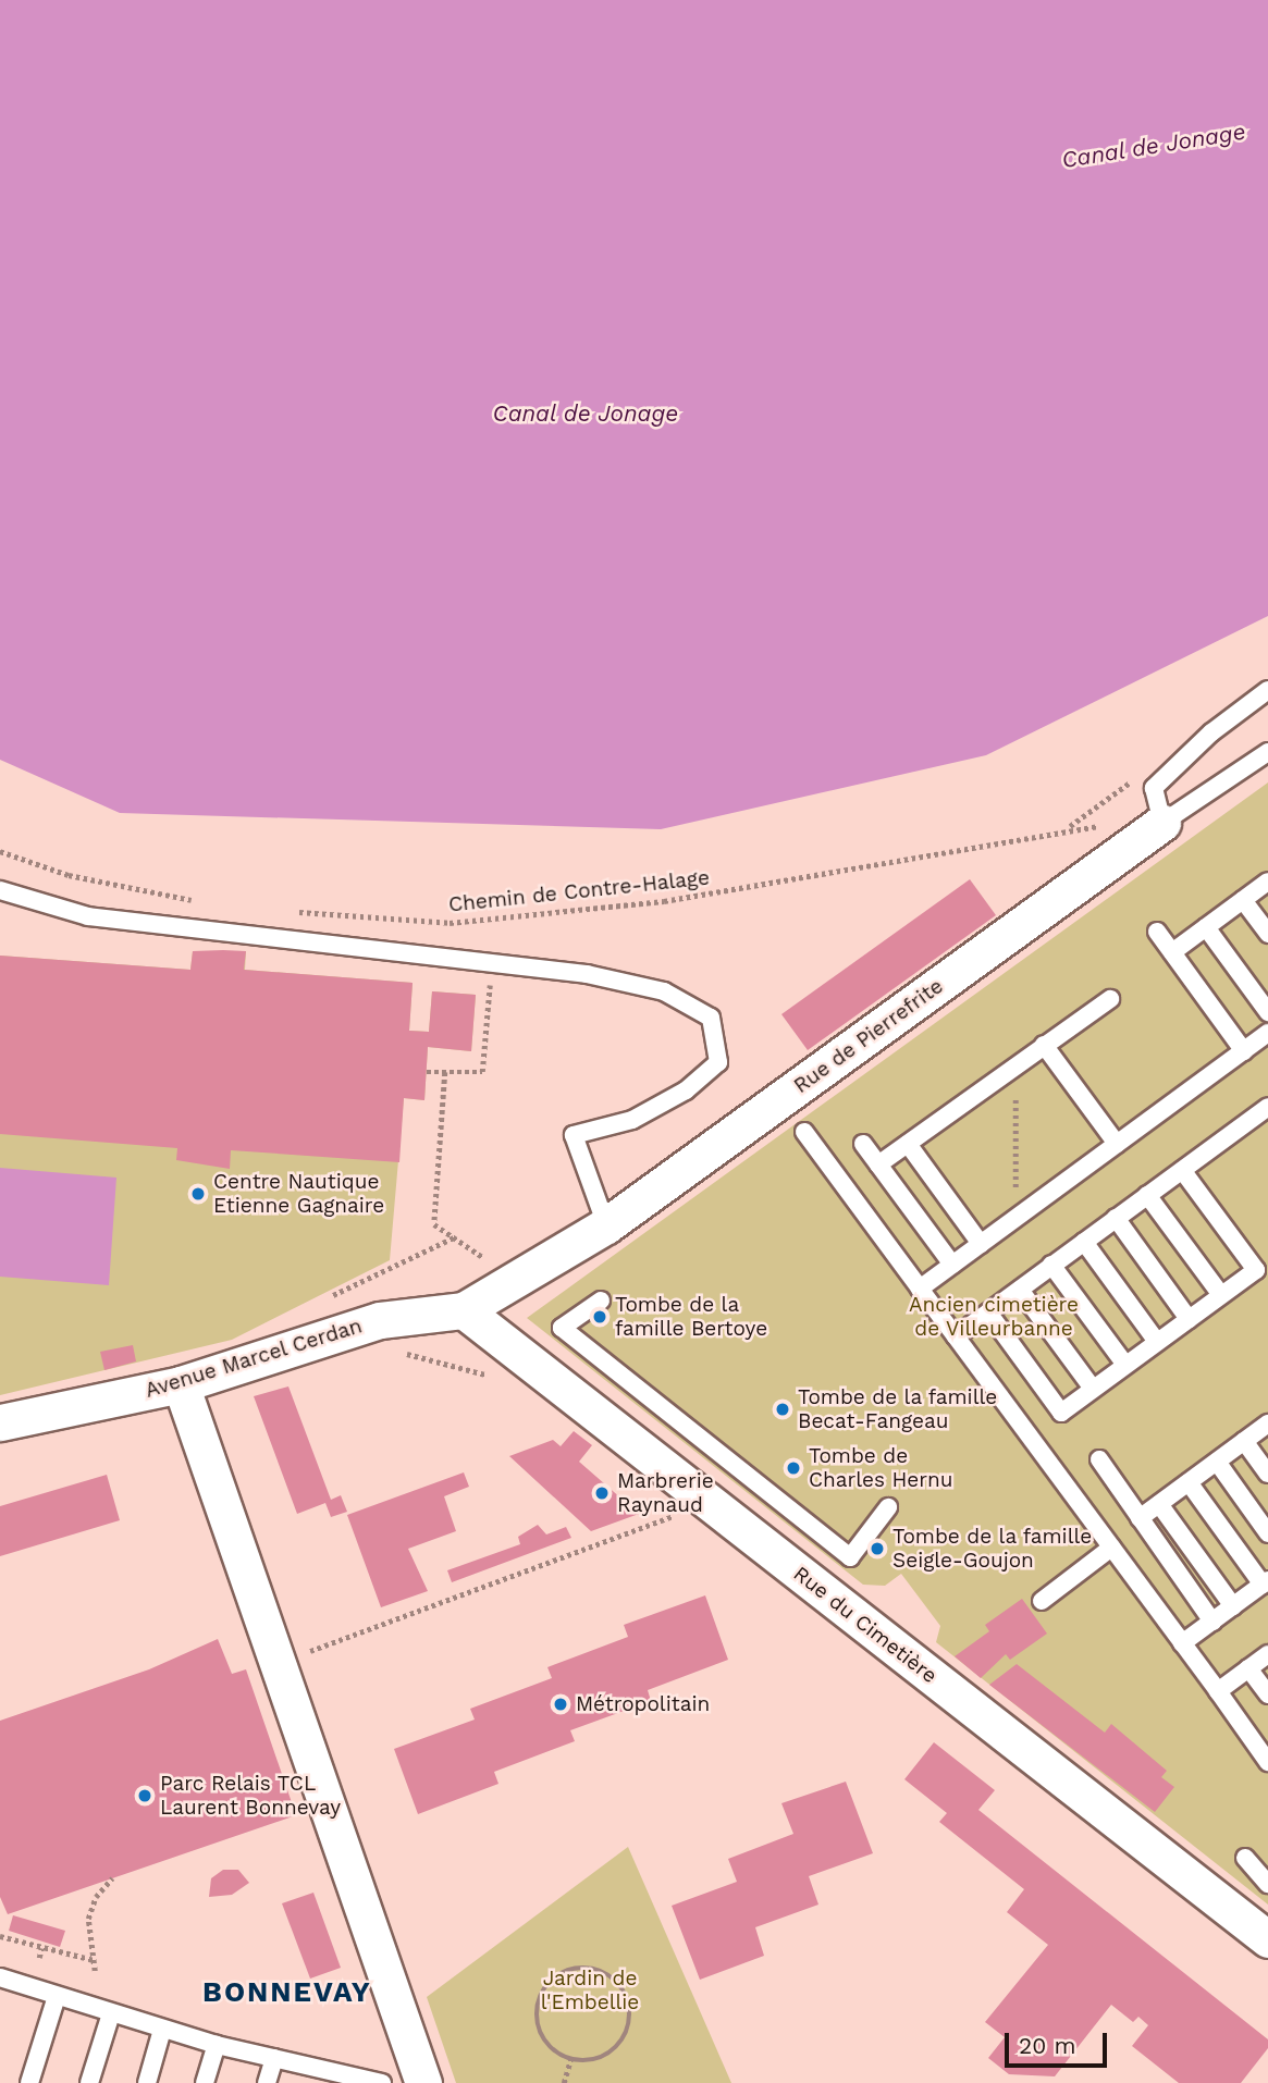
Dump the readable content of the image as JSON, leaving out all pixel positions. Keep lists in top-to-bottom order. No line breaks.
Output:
{"streets":{"street":["Rue de Pierrefrite","Avenue Marcel Cerdan","Rue du Cimetière"],"path":["Chemin de Contre-Halage"]},"crossings":[["Rue de Pierrefrite","Avenue Marcel Cerdan"],["Rue de Pierrefrite","Rue du Cimetière"],["Avenue Marcel Cerdan","Rue du Cimetière"]],"districts":["BONNEVAY"],"water":["Canal de Jonage"],"parks":["Ancien cimetière de Villeurbanne","Jardin de l'Embellie"],"places":["Centre Nautique Etienne Gagnaire","Tombe de la famille Bertoye","Tombe de la famille Becat-Fangeau","Tombe de Charles Hernu","Marbrerie Raynaud","Tombe de la famille Seigle-Goujon","Métropolitain","Parc Relais TCL Laurent Bonnevay"],"scale_bar":"20 m"}
